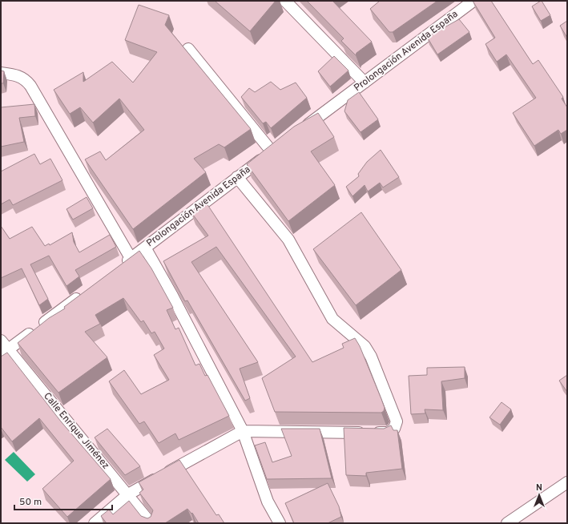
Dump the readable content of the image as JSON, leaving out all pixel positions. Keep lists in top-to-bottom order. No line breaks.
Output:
{"streets":{"street":["Prolongación Avenida España","Calle Enrique Jiménez"]},"scale_bar":"50 m","north":"top"}
